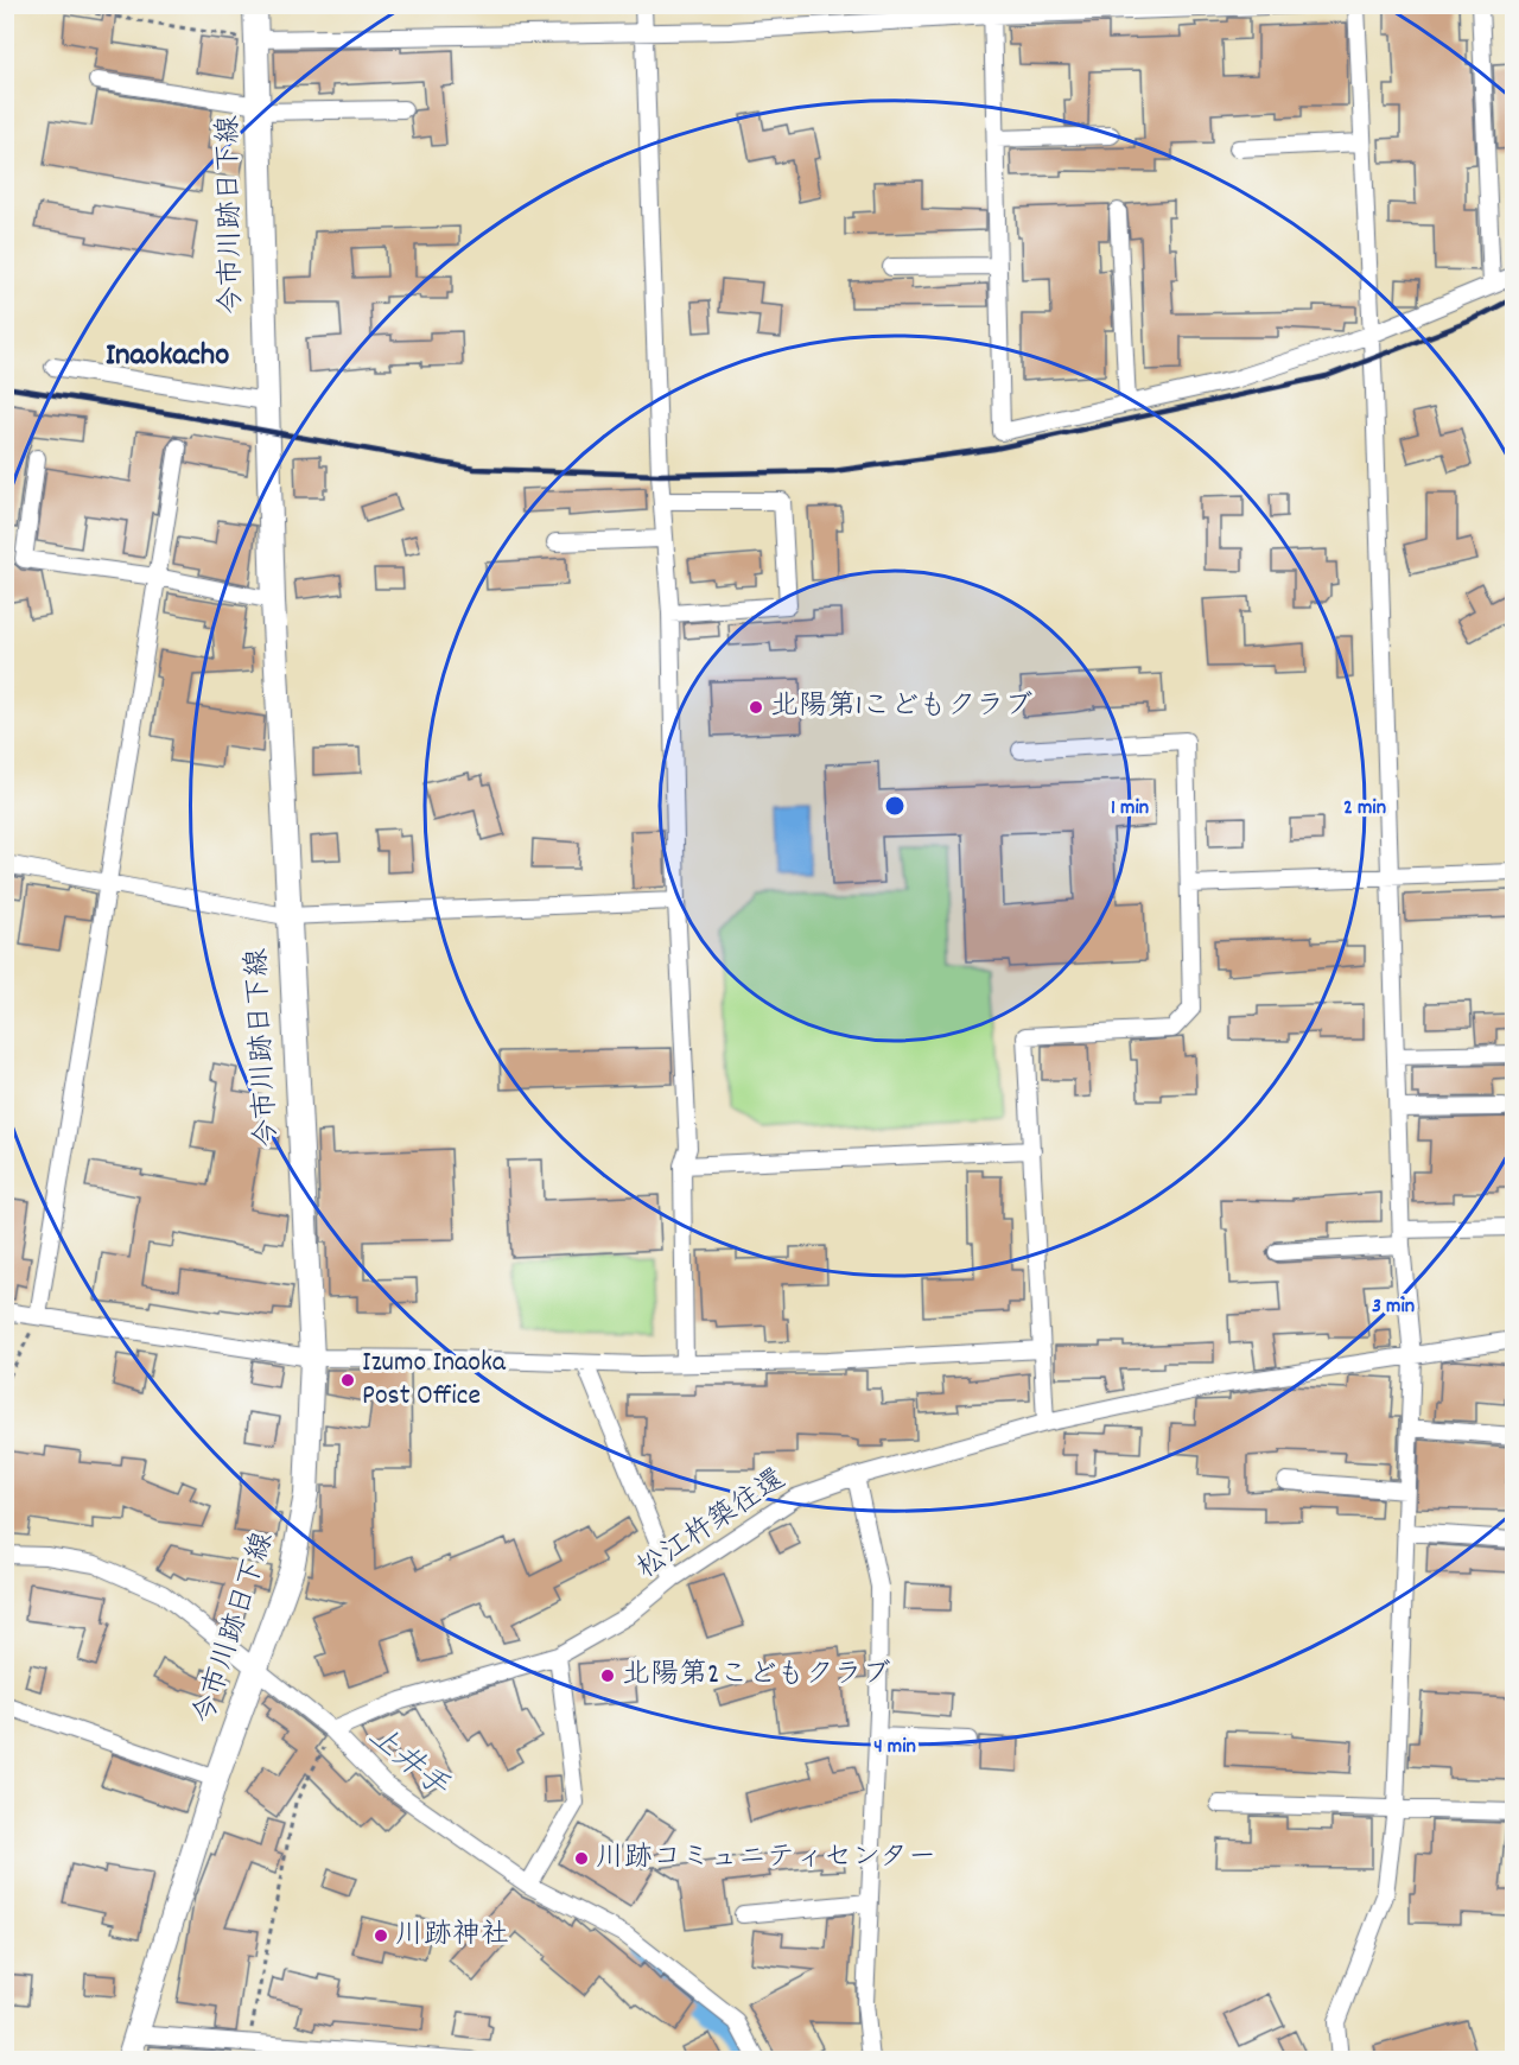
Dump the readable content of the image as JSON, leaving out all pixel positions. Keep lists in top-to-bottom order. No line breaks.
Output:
{"streets":{"street":["今市川跡日下線","松江杵築往還"]},"districts":["Inaokacho"],"water":["上井手"],"places":["北陽第1こどもクラブ","Izumo Inaoka Post Office","北陽第2こどもクラブ","川跡コミュニティセンター","川跡神社"],"rings":["1 min","2 min","3 min","4 min"]}
